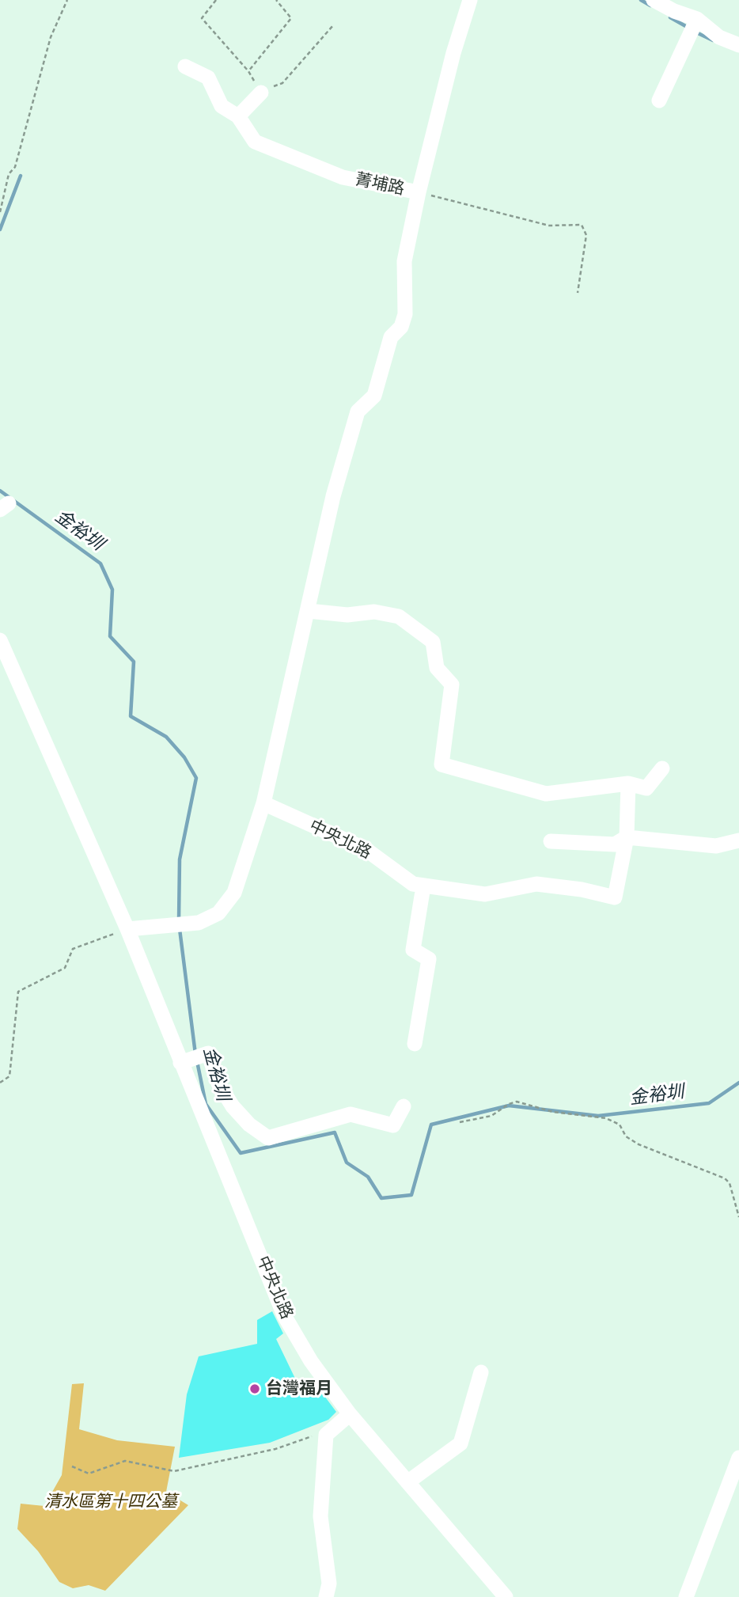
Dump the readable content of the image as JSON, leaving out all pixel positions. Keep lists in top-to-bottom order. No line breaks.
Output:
{"streets":{"street":["菁埔路","中央北路"]},"water":["金裕圳"],"parks":["清水區第十四公墓"],"places":["台灣福月"]}
